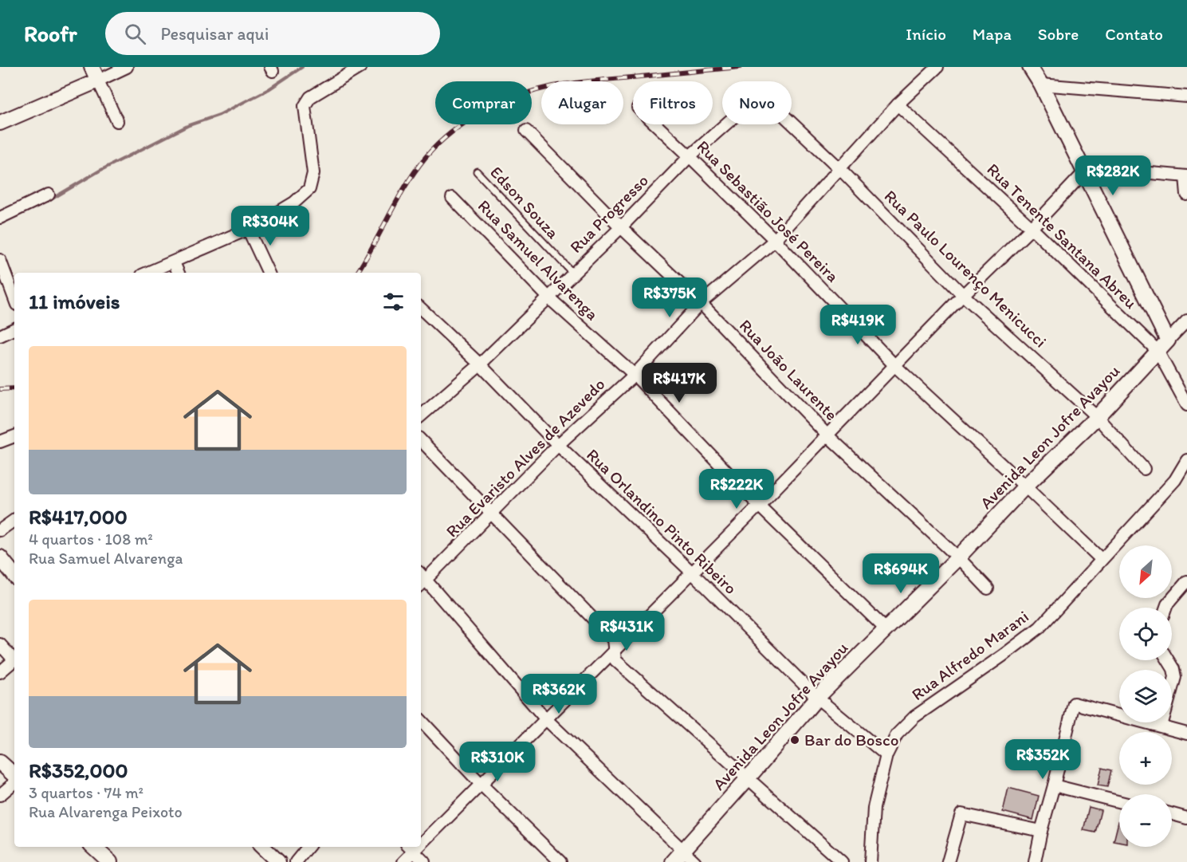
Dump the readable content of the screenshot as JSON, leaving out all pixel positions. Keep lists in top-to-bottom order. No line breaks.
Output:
{"streets":{"street":["Rua Sebastião José Pereira","Rua Progresso","Rua Tenente Santana Abreu","Rua Samuel Alvarenga","Rua Paulo Lourenço Menicucci","Rua João Laurente","Avenida Leon Jofre Avayou","Rua Evaristo Alves de Azevedo","Rua Orlandino Pinto Ribeiro","Rua Alfredo Marani"],"lane":["Edson Souza"]},"crossings":[["Edson Souza","Rua Progresso"],["Rua Sebastião José Pereira","Rua Progresso"],["Rua Sebastião José Pereira","Avenida Leon Jofre Avayou"],["Rua Sebastião José Pereira","Rua Evaristo Alves de Azevedo"],["Rua Sebastião José Pereira","Rua Alfredo Marani"],["Rua Progresso","Rua Samuel Alvarenga"],["Rua Progresso","Rua João Laurente"],["Rua Progresso","Rua Orlandino Pinto Ribeiro"],["Rua Tenente Santana Abreu","Avenida Leon Jofre Avayou"],["Rua Tenente Santana Abreu","Rua Evaristo Alves de Azevedo"],["Rua Samuel Alvarenga","Avenida Leon Jofre Avayou"],["Rua Samuel Alvarenga","Rua Evaristo Alves de Azevedo"],["Rua Paulo Lourenço Menicucci","Avenida Leon Jofre Avayou"],["Rua Paulo Lourenço Menicucci","Rua Evaristo Alves de Azevedo"],["Rua João Laurente","Avenida Leon Jofre Avayou"],["Rua João Laurente","Rua Evaristo Alves de Azevedo"],["Avenida Leon Jofre Avayou","Rua Orlandino Pinto Ribeiro"],["Rua Evaristo Alves de Azevedo","Rua Orlandino Pinto Ribeiro"],["Rua Orlandino Pinto Ribeiro","Rua Alfredo Marani"]],"places":["Bar do Bosco"],"north":"bottom left","page":{"header":"Roofr","search":"Pesquisar aqui","nav":["Início","Mapa","Sobre","Contato"],"chip":["Comprar","Alugar","Filtros","Novo"],"price":["R$282K","R$304K","R$375K","R$419K","R$417K","R$222K","R$694K","R$431K","R$362K","R$352K","R$310K"],"heading":"11 imóveis","list":[{"name":"R$417,000","note":"4 quartos · 108 m² · Rua Samuel Alvarenga"},{"name":"R$352,000","note":"3 quartos · 74 m² · Rua Alvarenga Peixoto"}],"map_buttons":["+","−"]}}
